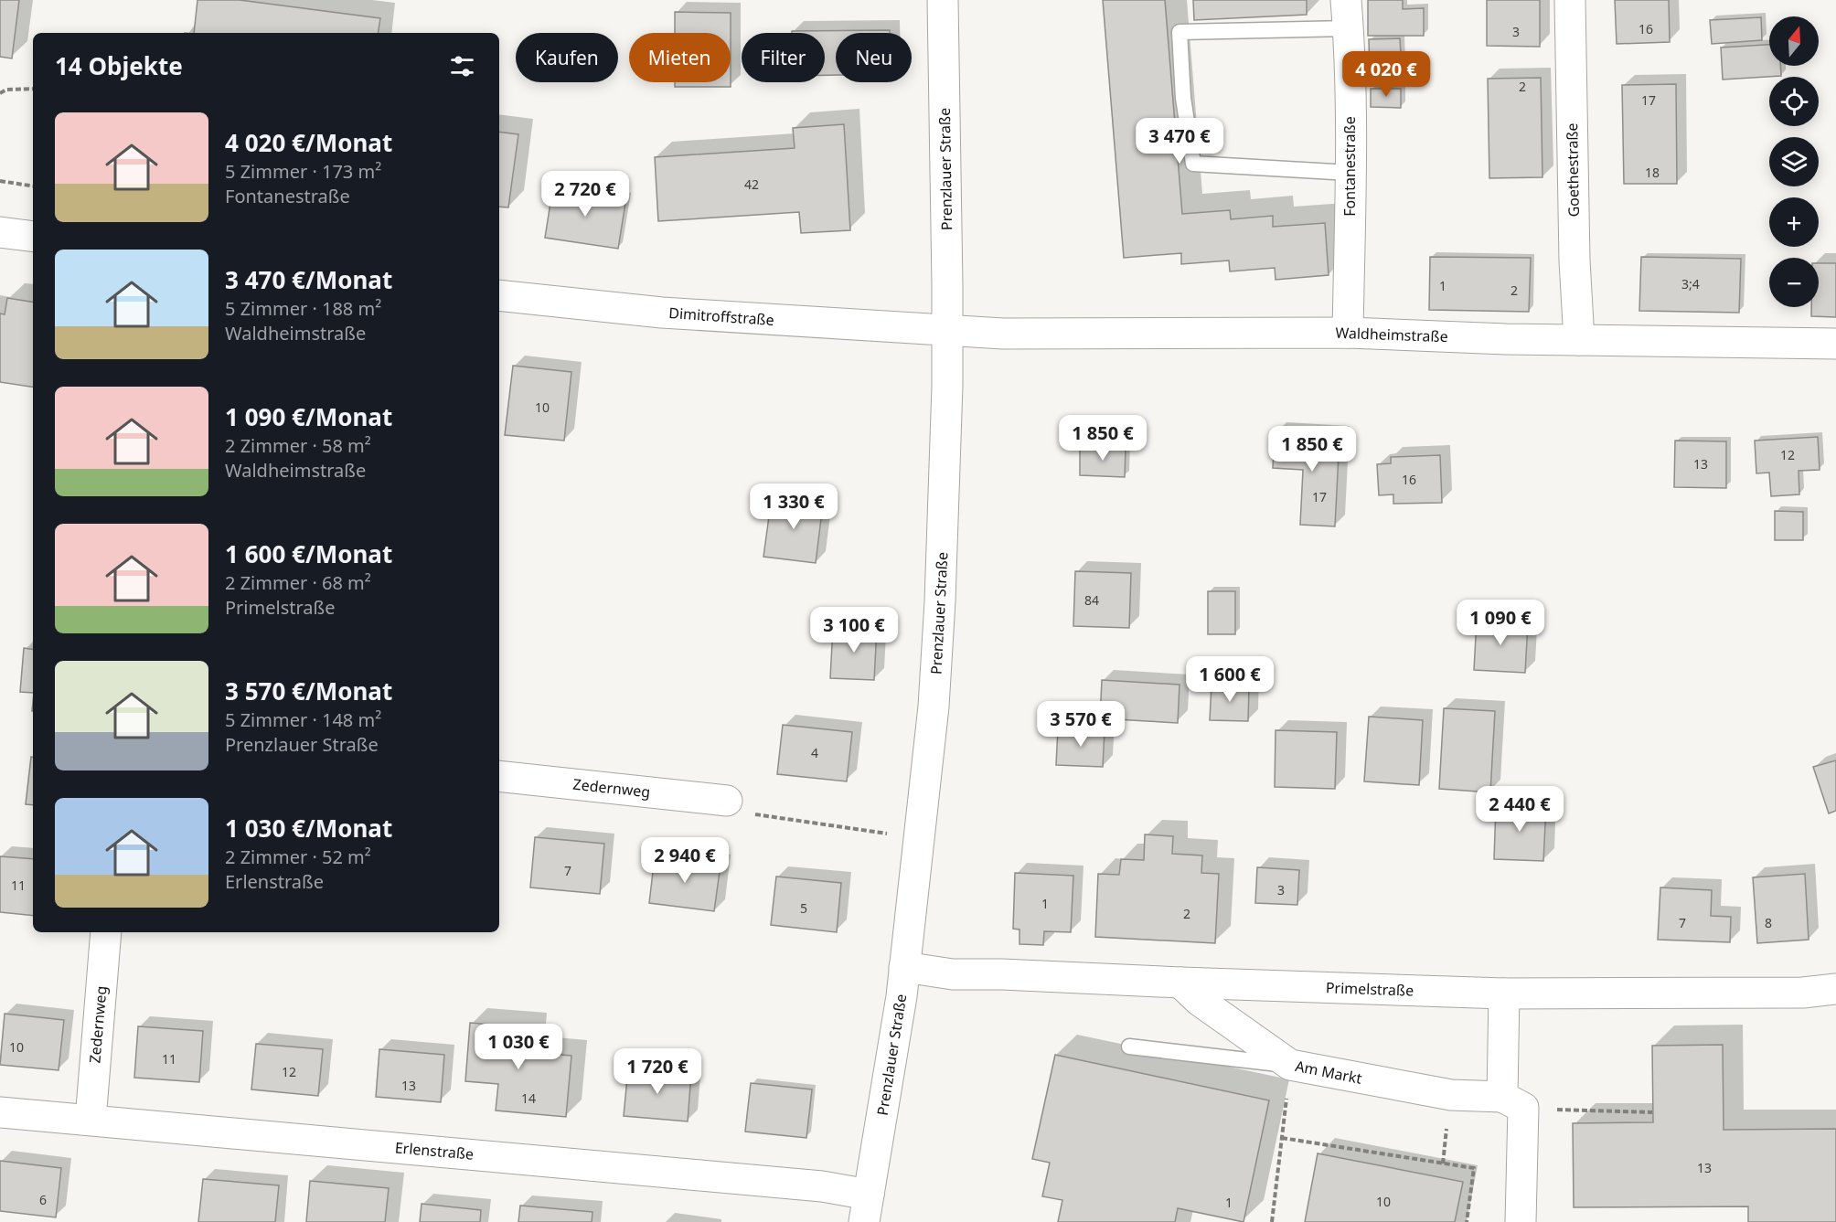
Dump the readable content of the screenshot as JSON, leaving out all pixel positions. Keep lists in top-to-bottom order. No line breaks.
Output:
{"streets":{"street":["Fontanestraße","Prenzlauer Straße","Goethestraße","Dimitroffstraße","Waldheimstraße","Zedernweg","Primelstraße","Am Markt","Erlenstraße"]},"crossings":[["Fontanestraße","Waldheimstraße"],["Prenzlauer Straße","Dimitroffstraße"],["Prenzlauer Straße","Waldheimstraße"],["Prenzlauer Straße","Primelstraße"],["Prenzlauer Straße","Erlenstraße"],["Goethestraße","Waldheimstraße"],["Dimitroffstraße","Waldheimstraße"],["Zedernweg","Erlenstraße"],["Primelstraße","Am Markt"]],"house_numbers":["16","3","2","17","18","42","3;4","1","2","10","12","13","16","17","84","4","7","11","3","1","5","2","7","8","10","11","12","13","14","13","6","10","1"],"north":"top","page":{"map_buttons":["+","−"],"chip":["Kaufen","Mieten","Filter","Neu"],"heading":"14 Objekte","price":["4 020 €","3 470 €","2 720 €","1 850 €","1 850 €","1 330 €","1 090 €","3 100 €","1 600 €","3 570 €","2 440 €","2 940 €","1 030 €","1 720 €"],"list":[{"name":"4 020 €/Monat","note":"5 Zimmer · 173 m² · Fontanestraße"},{"name":"3 470 €/Monat","note":"5 Zimmer · 188 m² · Waldheimstraße"},{"name":"1 090 €/Monat","note":"2 Zimmer · 58 m² · Waldheimstraße"},{"name":"1 600 €/Monat","note":"2 Zimmer · 68 m² · Primelstraße"},{"name":"3 570 €/Monat","note":"5 Zimmer · 148 m² · Prenzlauer Straße"},{"name":"1 030 €/Monat","note":"2 Zimmer · 52 m² · Erlenstraße"}]}}
